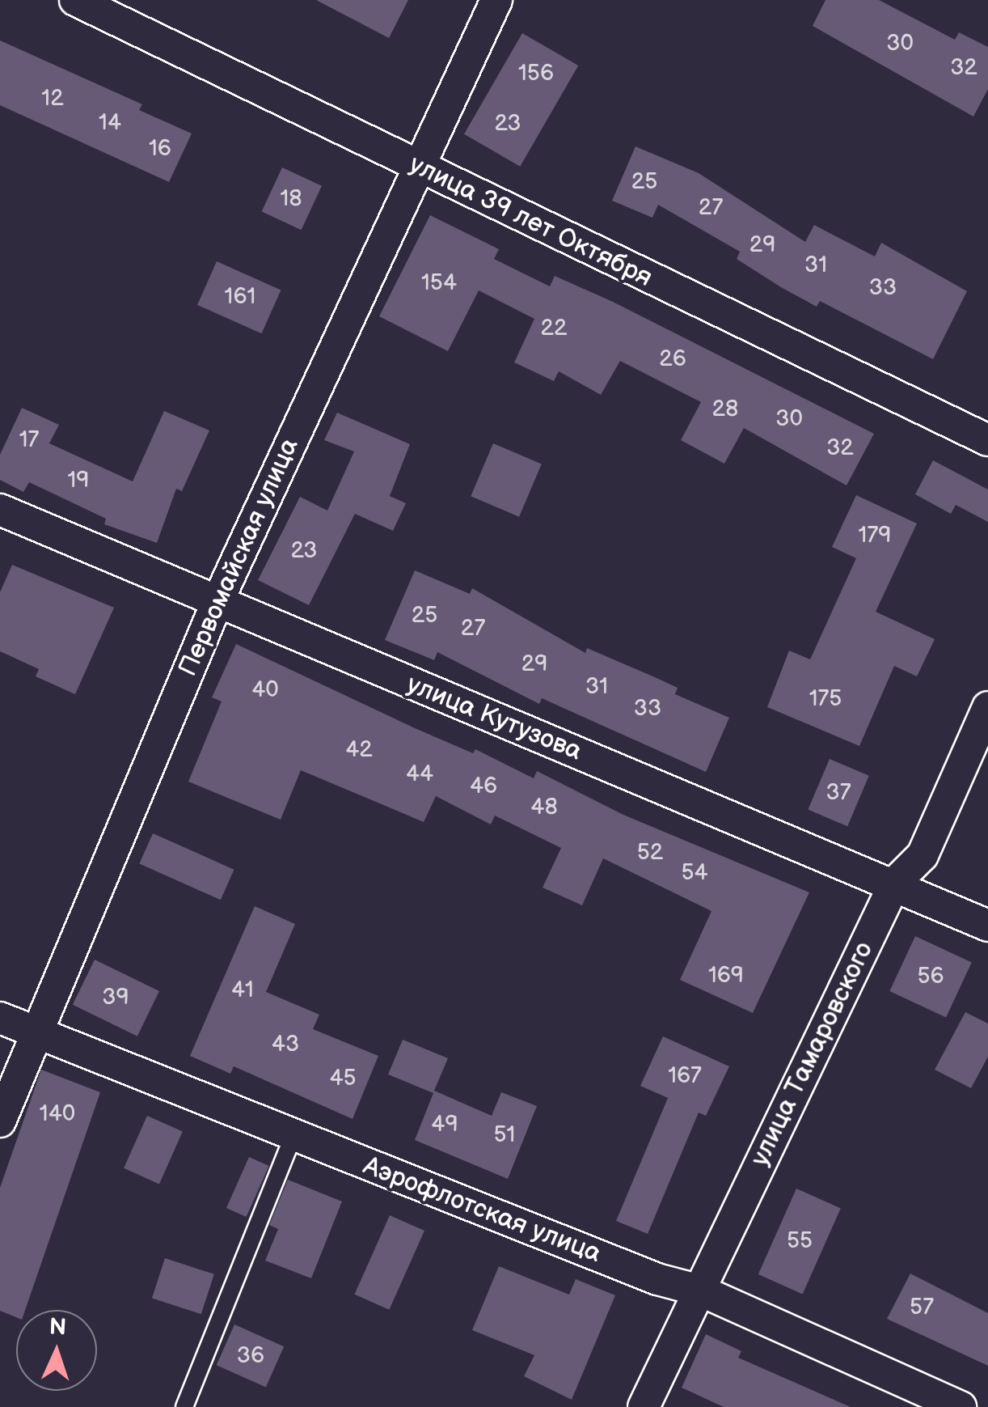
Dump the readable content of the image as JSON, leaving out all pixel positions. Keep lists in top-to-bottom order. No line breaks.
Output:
{"streets":{"street":["улица 39 лет Октября","Первомайская улица","улица Кутузова","улица Тамаровского","Аэрофлотская улица"]},"crossings":[["улица 39 лет Октября","Первомайская улица"],["Первомайская улица","улица Кутузова"],["Первомайская улица","Аэрофлотская улица"],["улица Кутузова","улица Тамаровского"],["улица Тамаровского","Аэрофлотская улица"]],"house_numbers":["30","32","156","12","14","23","16","25","18","27","29","31","154","33","161","22","26","28","30","17","32","19","179","23","25","27","29","31","40","175","33","42","44","46","37","48","52","54","169","56","41","39","43","167","45","140","49","51","55","57","36"],"north":"top"}
